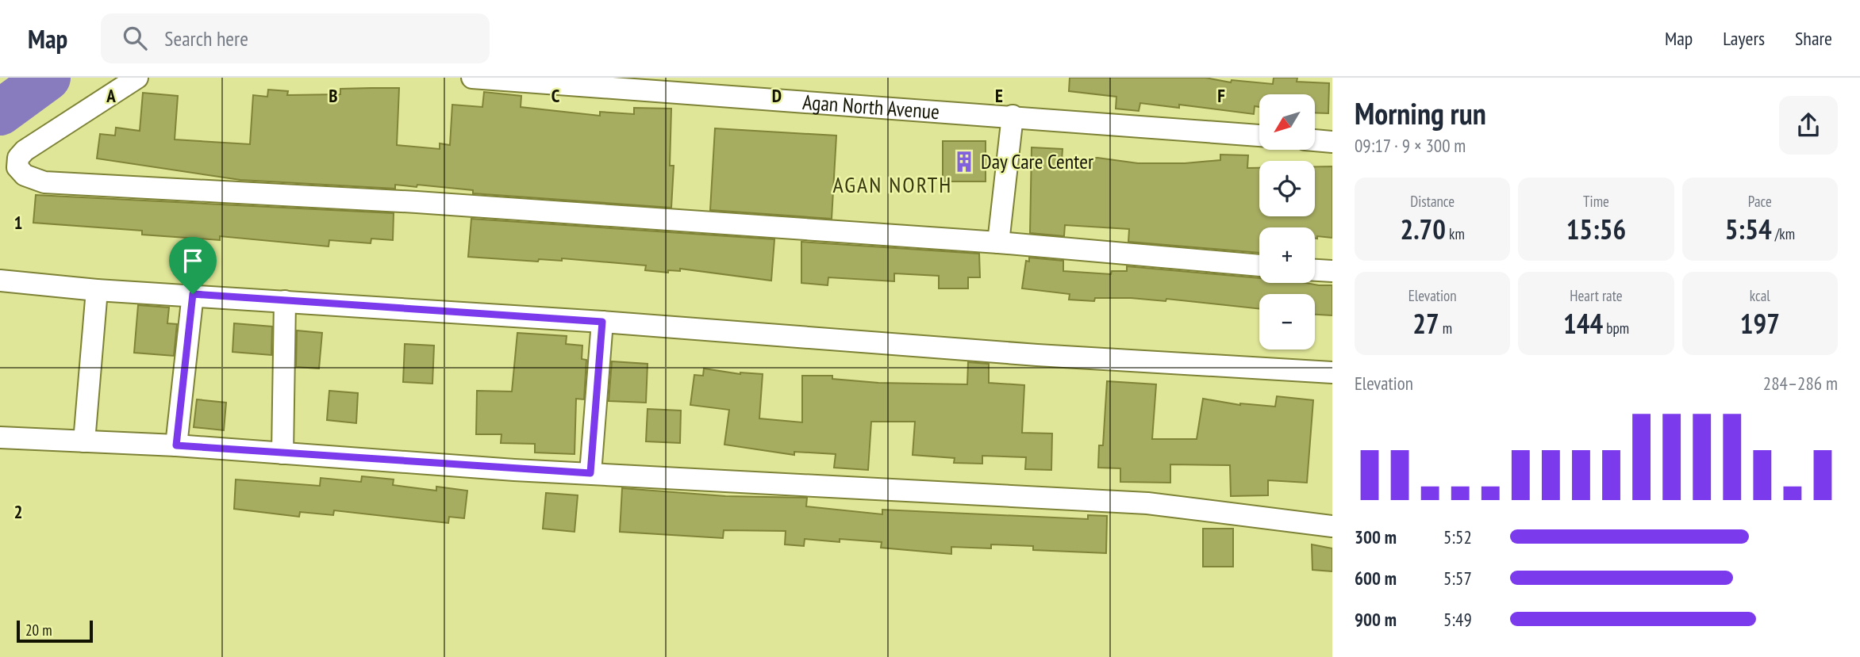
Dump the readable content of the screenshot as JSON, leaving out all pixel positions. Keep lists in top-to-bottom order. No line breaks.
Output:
{"streets":{"street":["Agan North Avenue"]},"districts":["AGAN NORTH"],"places":{"building":["Day Care Center"]},"scale_bar":"20 m","north":"bottom left","page":{"header":"Map","search":"Search here","nav":["Map","Layers","Share"],"heading":["Morning run","09:17 · 9 × 300 m"],"map_buttons":["+","−"],"stats":[["Distance","2.70 km"],["Time","15:56"],["Pace","5:54 /km"],["Elevation","27 m"],["Heart rate","144 bpm"],["kcal","197"]],"chart":["Elevation","284–286 m"],"list":[{"name":"300 m","note":"5:52"},{"name":"600 m","note":"5:57"},{"name":"900 m","note":"5:49"}],"scale":"20 m"},"grid":{"columns":["A","B","C","D","E","F"],"rows":["1","2"]}}
